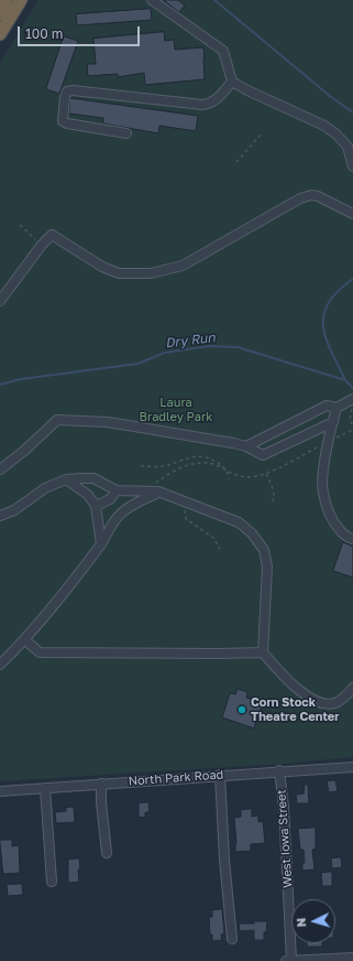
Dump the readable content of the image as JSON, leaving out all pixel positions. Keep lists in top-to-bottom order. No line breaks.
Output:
{"streets":{"street":["North Park Road","West Iowa Street"]},"crossings":[["North Park Road","West Iowa Street"]],"water":["Dry Run"],"parks":["Laura Bradley Park"],"places":["Corn Stock Theatre Center"],"scale_bar":"100 m","north":"left"}
